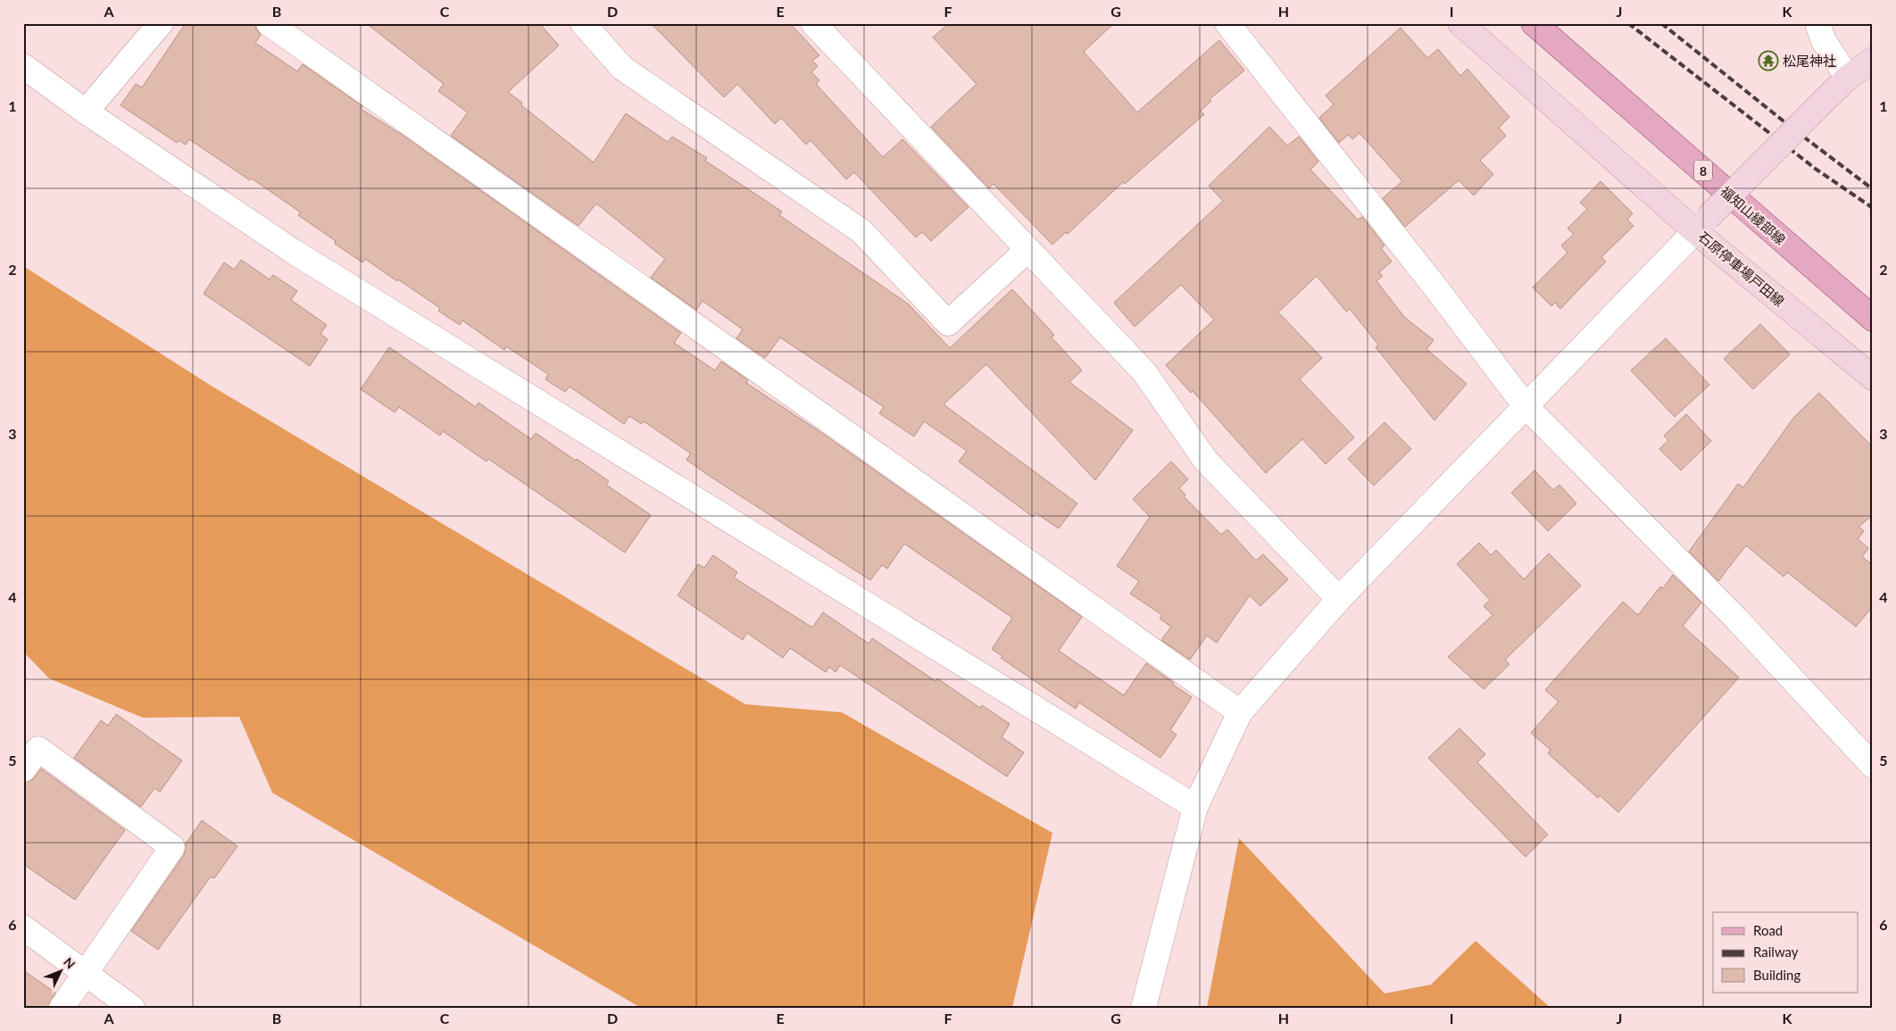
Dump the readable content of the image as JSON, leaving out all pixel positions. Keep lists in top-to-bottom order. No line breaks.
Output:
{"streets":{"main road":["8","福知山綾部線","石原停車場戸田線"]},"places":{"temple":["松尾神社"]},"legend":["Road","Railway","Building"],"north":"top right","grid":{"columns":["A","B","C","D","E","F","G","H","I","J","K"],"rows":["1","2","3","4","5","6"]}}
